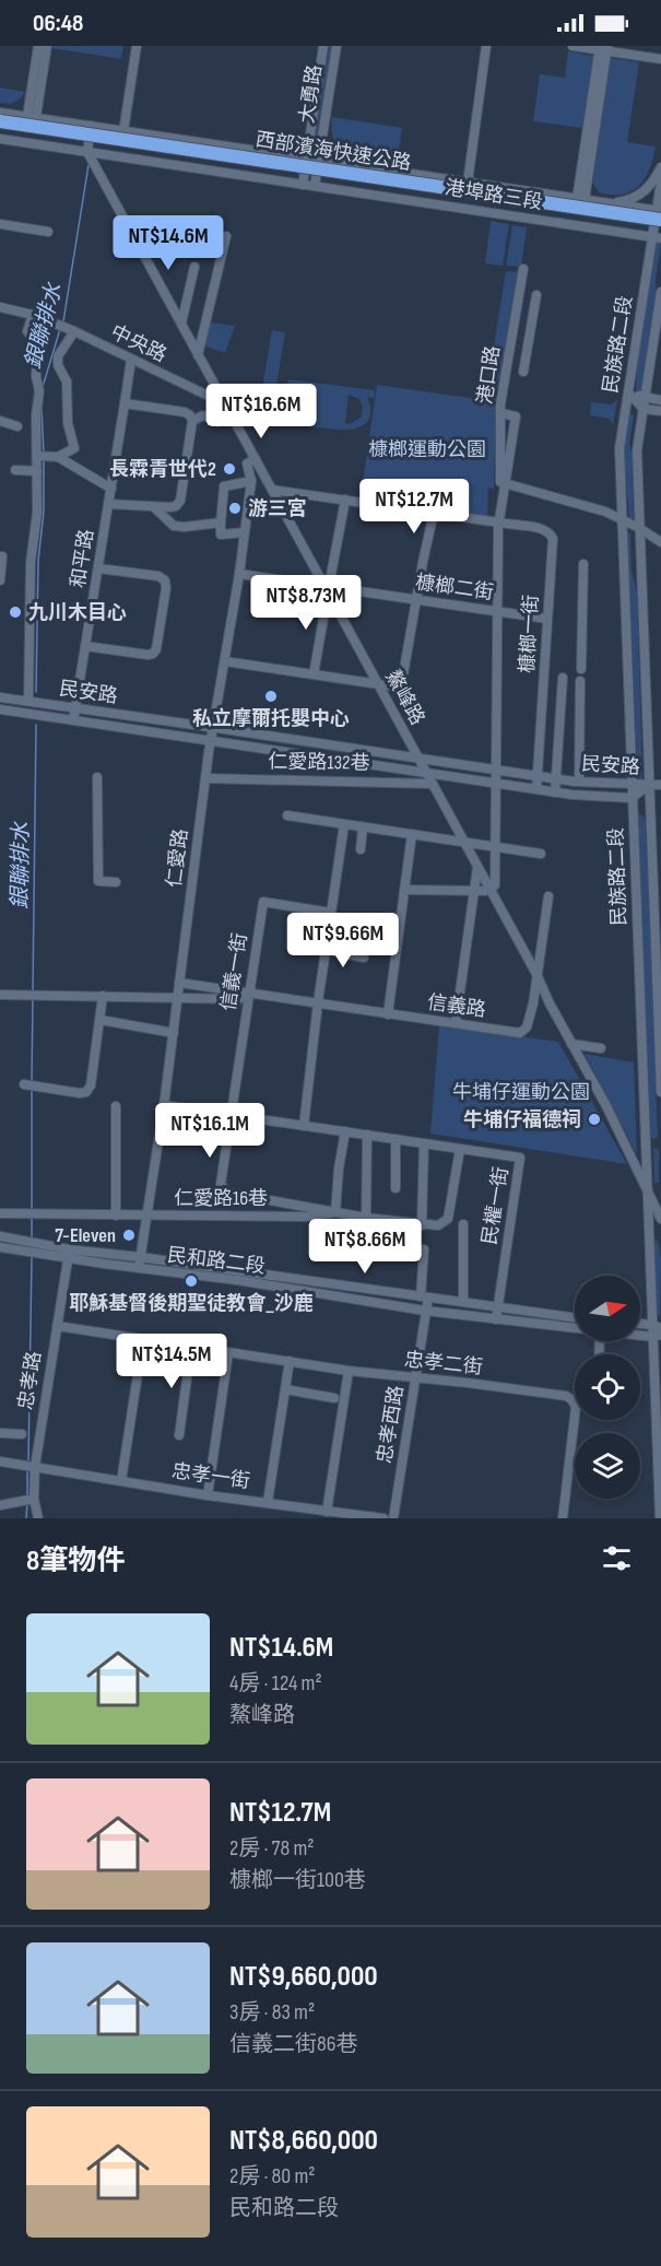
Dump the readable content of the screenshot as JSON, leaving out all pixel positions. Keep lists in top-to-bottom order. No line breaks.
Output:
{"streets":{"highway":["西部濱海快速公路"],"street":["大勇路","港埠路三段","中央路","民族路二段","港口路","和平路","槺榔二街","槺榔一街","民安路","鰲峰路","仁愛路132巷","仁愛路","信義一街","信義路","仁愛路16巷","民權一街","民和路二段","忠孝二街","忠孝路","忠孝西路","忠孝一街"]},"crossings":[["大勇路","港埠路三段"],["西部濱海快速公路","港埠路三段"],["西部濱海快速公路","民族路二段"],["港埠路三段","民族路二段"],["港埠路三段","鰲峰路"],["中央路","和平路"],["中央路","鰲峰路"],["民族路二段","民安路"],["民族路二段","鰲峰路"],["民族路二段","民和路二段"],["和平路","民安路"],["槺榔二街","槺榔一街"],["槺榔二街","鰲峰路"],["槺榔二街","仁愛路"],["槺榔一街","民安路"],["槺榔一街","鰲峰路"],["民安路","鰲峰路"],["民安路","仁愛路"],["鰲峰路","仁愛路132巷"],["鰲峰路","仁愛路"],["鰲峰路","信義路"],["仁愛路132巷","仁愛路"],["仁愛路","信義路"],["仁愛路","仁愛路16巷"],["仁愛路","民權一街"],["仁愛路","民和路二段"],["信義一街","信義路"],["信義一街","仁愛路16巷"],["信義一街","民權一街"],["民權一街","民和路二段"],["民和路二段","忠孝路"],["民和路二段","忠孝西路"],["忠孝二街","忠孝路"],["忠孝二街","忠孝西路"],["忠孝路","忠孝一街"]],"water":["銀聯排水"],"parks":["槺榔運動公園","牛埔仔運動公園"],"places":["長霖青世代2","游三宮","九川木目心","私立摩爾托嬰中心","牛埔仔福德祠","7-Eleven","耶穌基督後期聖徒教會_沙鹿"],"north":"right","page":{"status":"06:48","price":["NT$14.6M","NT$16.6M","NT$12.7M","NT$8.73M","NT$9.66M","NT$16.1M","NT$8.66M","NT$14.5M"],"heading":"8筆物件","list":[{"name":"NT$14.6M","note":"4房 · 124 m² · 鰲峰路"},{"name":"NT$12.7M","note":"2房 · 78 m² · 槺榔一街100巷"},{"name":"NT$9,660,000","note":"3房 · 83 m² · 信義二街86巷"},{"name":"NT$8,660,000","note":"2房 · 80 m² · 民和路二段"}]}}
